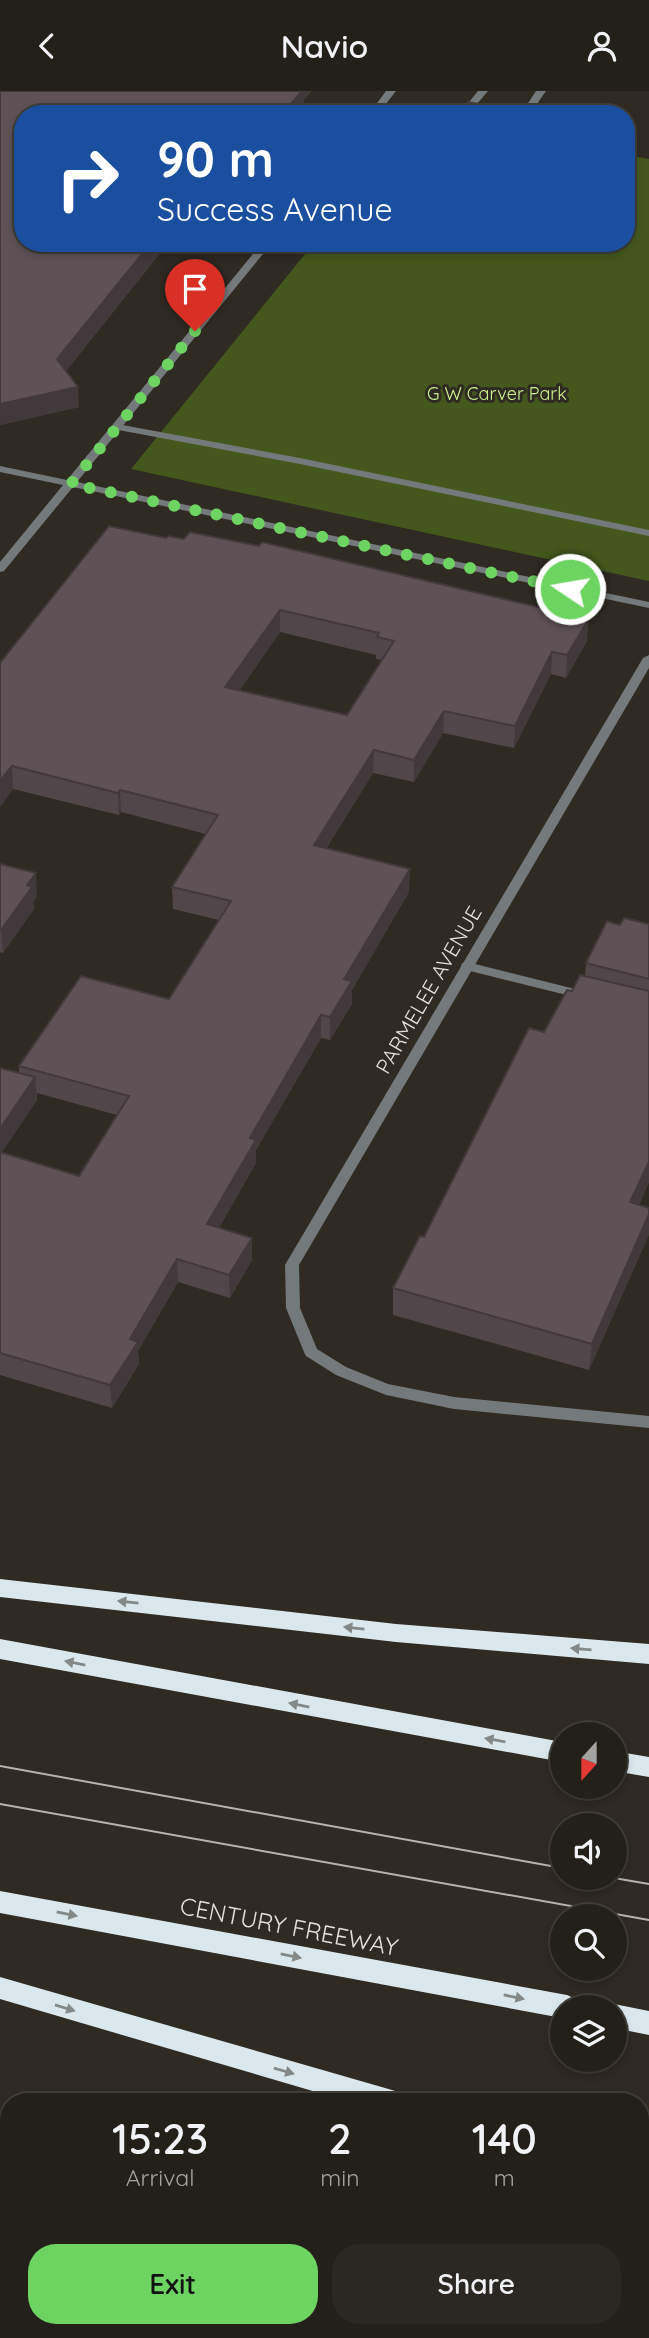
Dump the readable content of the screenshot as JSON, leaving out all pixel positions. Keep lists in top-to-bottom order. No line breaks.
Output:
{"streets":{"highway":["CENTURY FREEWAY"],"street":["PARMELEE AVENUE"]},"parks":["G W Carver Park"],"north":"bottom","page":{"header":"Navio","turn":["90 m","Success Avenue"],"eta":["15:23","Arrival","2","min","140","m"],"buttons":["Exit","Share"]}}
